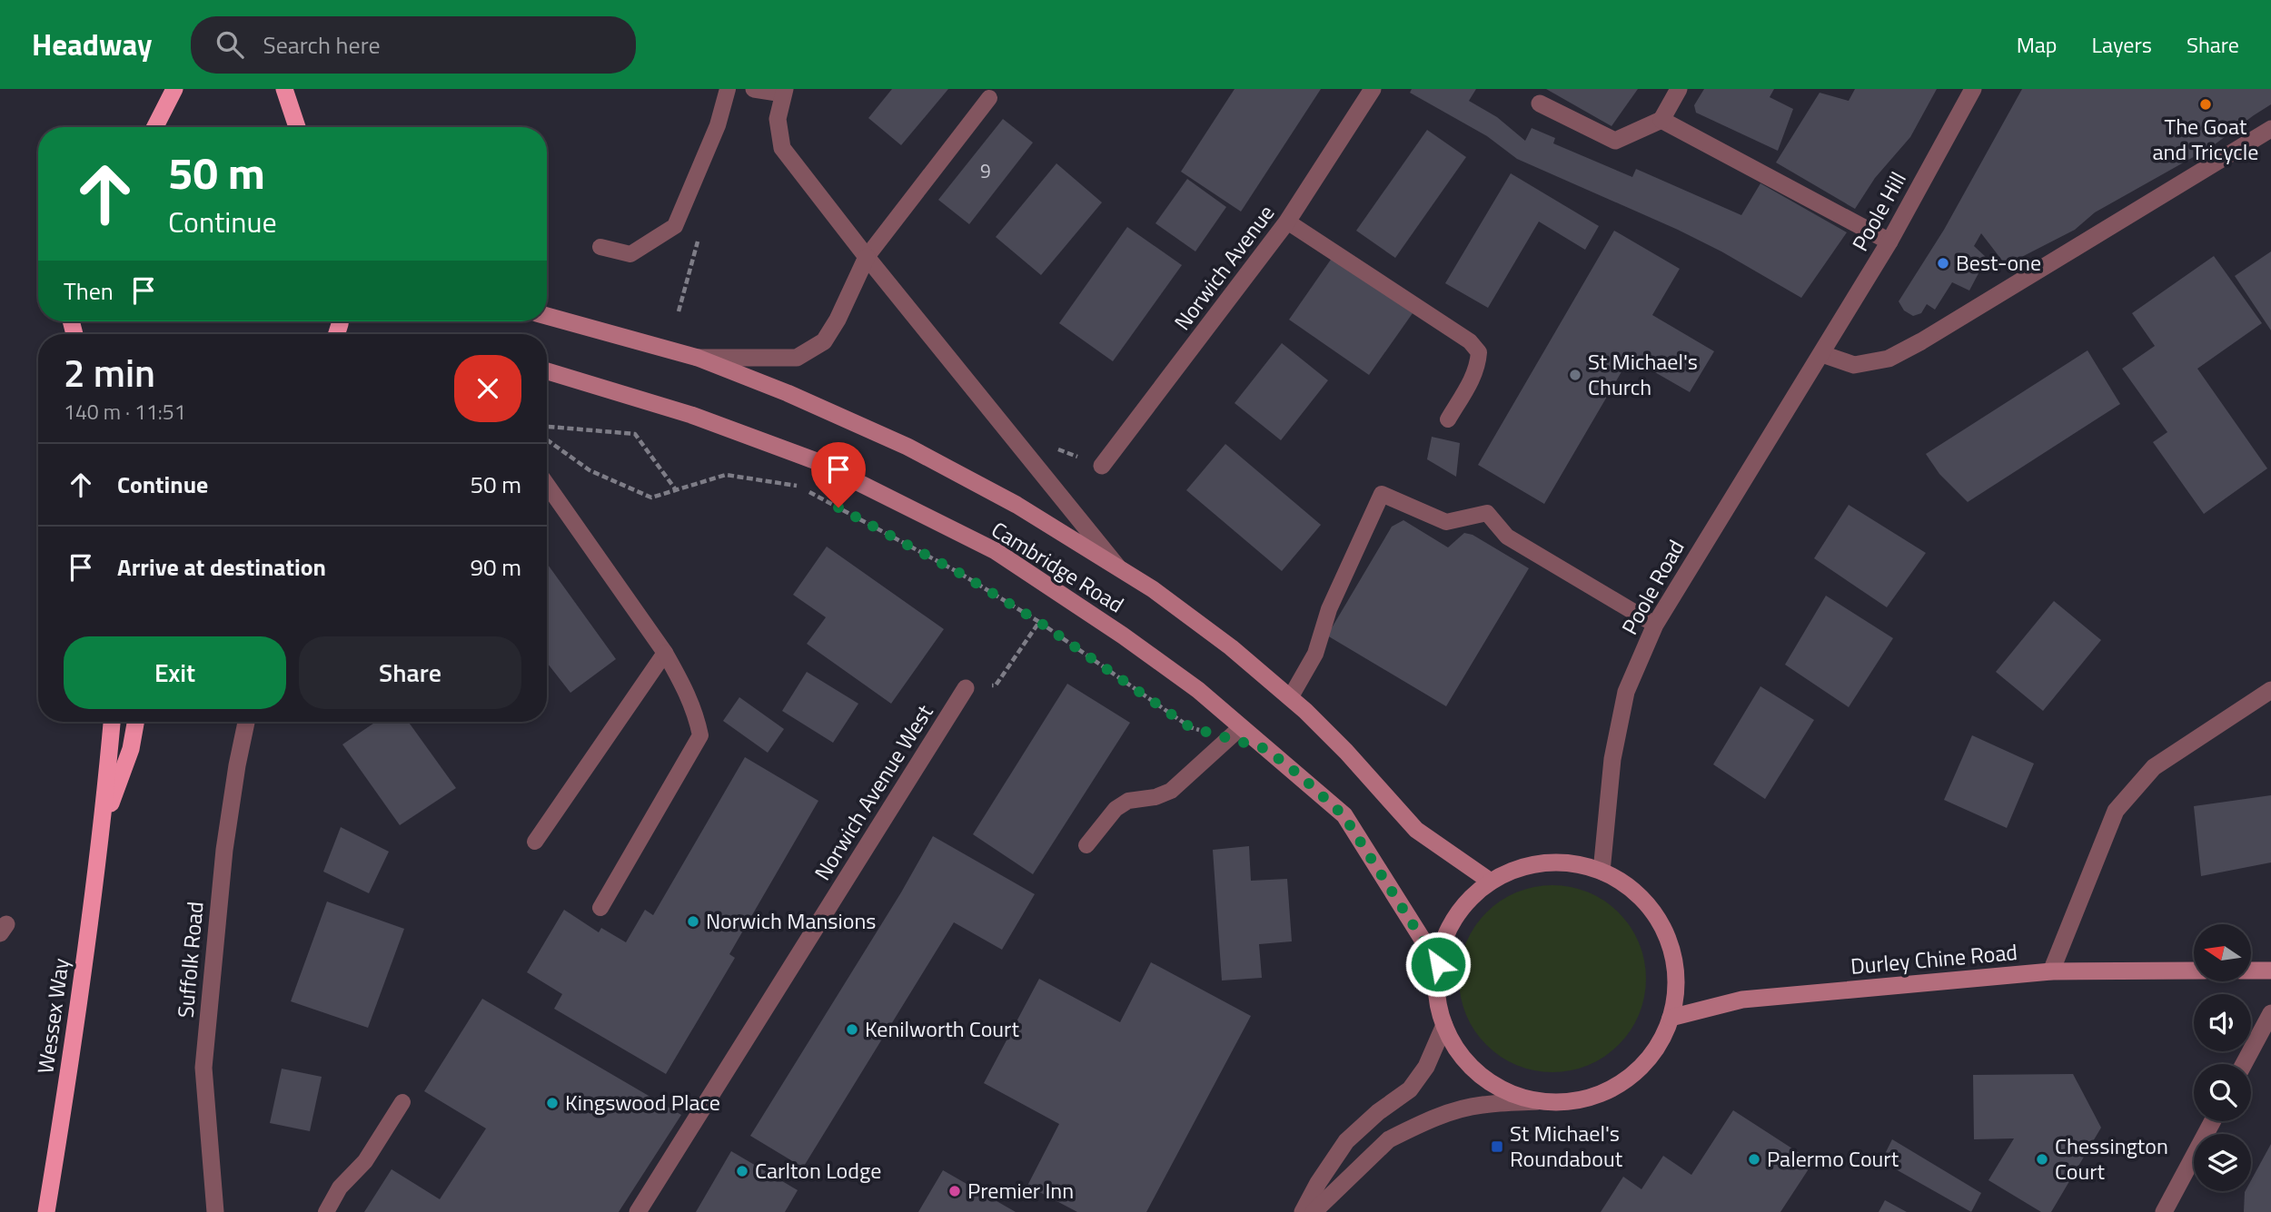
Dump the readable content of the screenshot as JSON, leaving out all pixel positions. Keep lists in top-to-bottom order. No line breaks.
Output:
{"streets":{"highway":["Wessex Way"],"main road":["Cambridge Road","Durley Chine Road"],"street":["Poole Hill","Norwich Avenue","Poole Road","Norwich Avenue West","Suffolk Road"]},"crossings":[["Poole Hill","Poole Road"]],"places":{"other":["The Goat and Tricycle","Best-one","St Michael's Church","Norwich Mansions","Kenilworth Court","Kingswood Place","Palermo Court","Chessington Court","Carlton Lodge","Premier Inn"],"transit":["St Michael's Roundabout"]},"house_numbers":["9"],"north":"left","page":{"header":"Headway","search":"Search here","nav":["Map","Layers","Share"],"turn":["50 m","Continue"],"then":"Then","heading":["2 min","140 m · 11:51"],"list":[{"name":"Continue","value":"50 m"},{"name":"Arrive at destination","value":"90 m"}],"buttons":["Exit","Share"]}}
